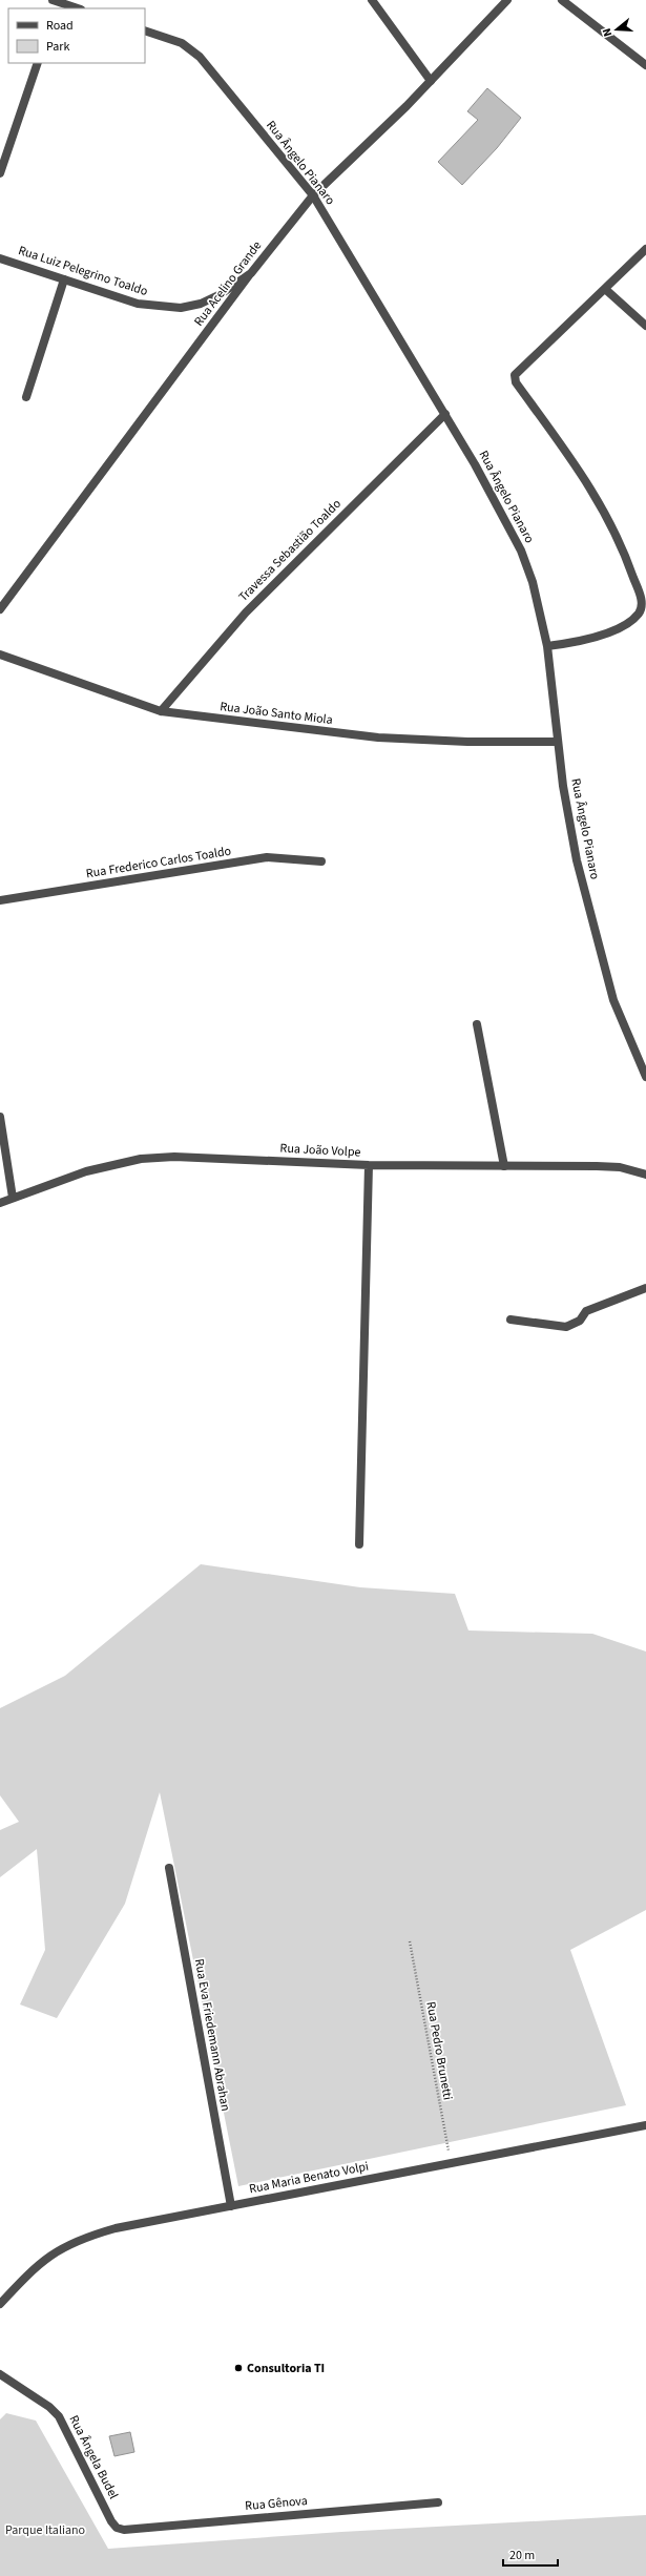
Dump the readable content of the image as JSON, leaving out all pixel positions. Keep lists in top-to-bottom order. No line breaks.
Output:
{"streets":{"street":["Rua Ângelo Pianaro","Rua Luiz Pelegrino Toaldo","Rua Acelino Grande","Travessa Sebastião Toaldo","Rua João Santo Miola","Rua Frederico Carlos Toaldo","Rua João Volpe","Rua Eva Friedemann Abrahan","Rua Maria Benato Volpi","Rua Ângela Budel","Rua Gênova"],"path":["Rua Pedro Brunetti"]},"crossings":[["Rua Ângelo Pianaro","Rua Acelino Grande"],["Rua Ângelo Pianaro","Travessa Sebastião Toaldo"],["Rua Ângelo Pianaro","Rua João Santo Miola"],["Rua Luiz Pelegrino Toaldo","Rua Acelino Grande"],["Travessa Sebastião Toaldo","Rua João Santo Miola"],["Rua Eva Friedemann Abrahan","Rua Maria Benato Volpi"],["Rua Pedro Brunetti","Rua Maria Benato Volpi"],["Rua Ângela Budel","Rua Gênova"]],"parks":["Parque Italiano"],"places":["Consultoria TI"],"legend":["Road","Park"],"scale_bar":"20 m","north":"left"}
